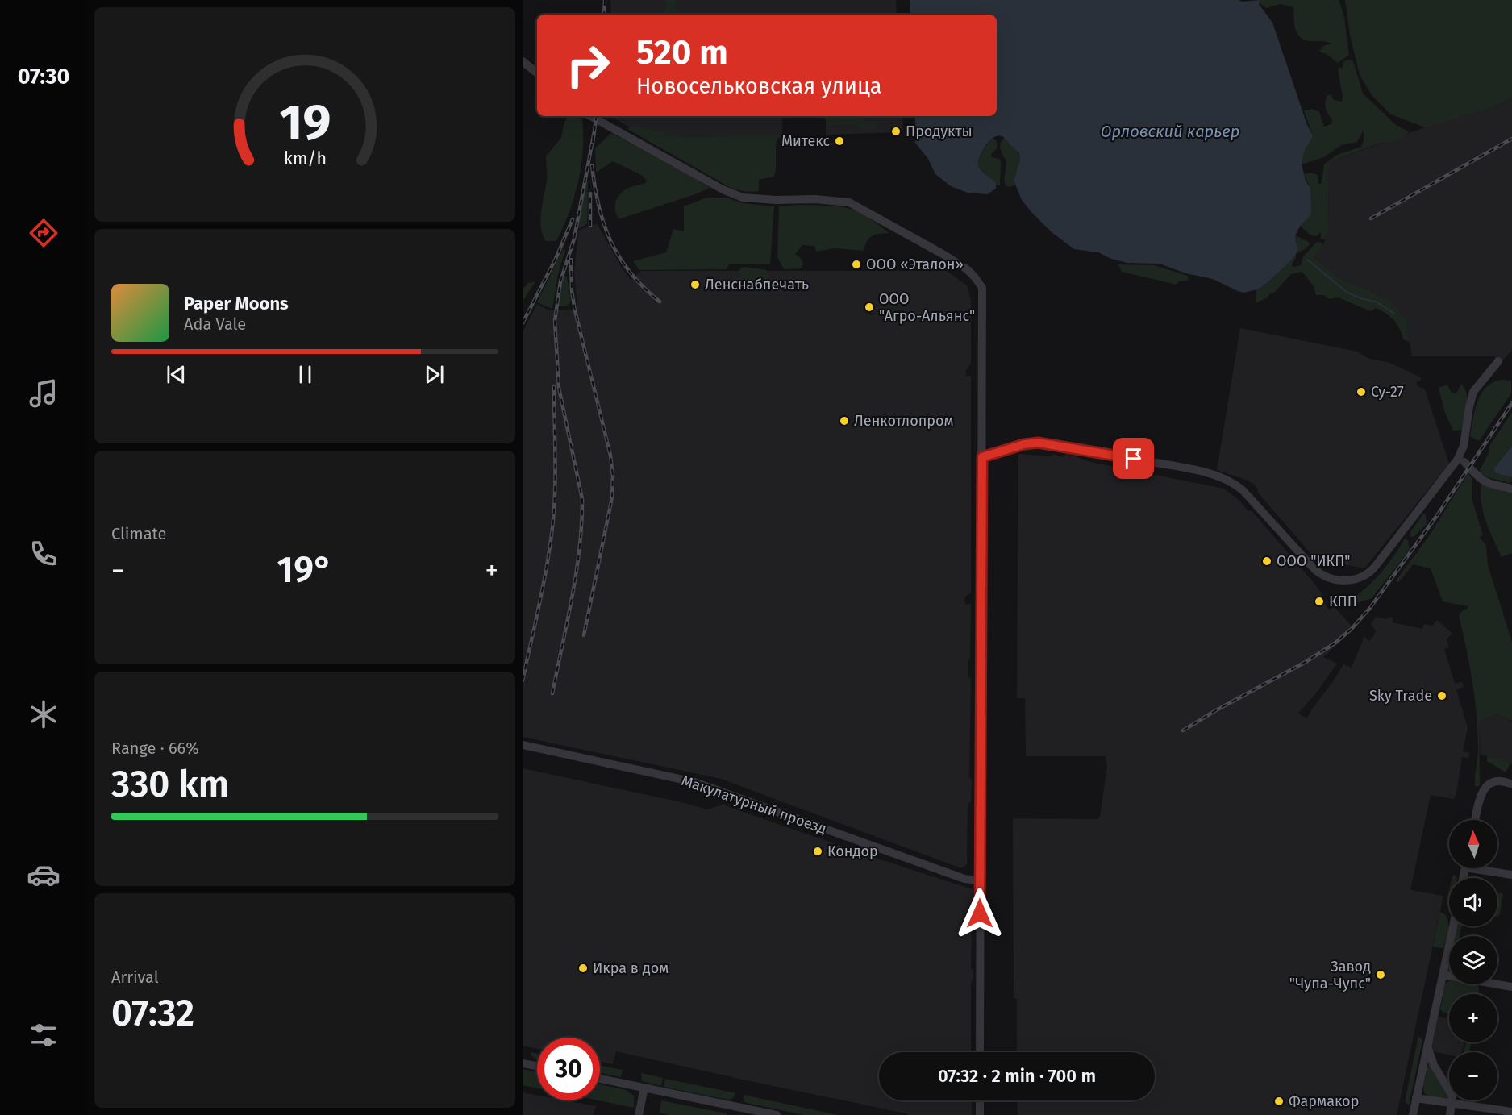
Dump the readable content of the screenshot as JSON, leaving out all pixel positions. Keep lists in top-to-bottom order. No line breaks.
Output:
{"streets":{"street":["Макулатурный проезд"]},"water":["Орловский карьер"],"places":["Продукты","Митекс","ООО «Эталон»","Ленснабпечать","ООО \"Агро-Альянс\"","Су-27","Ленкотлопром","ООО \"ИКП\"","КПП","Sky Trade","Кондор","Икра в дом","Завод \"Чупа-Чупс\"","Фармакор"],"north":"top","page":{"tabs":"07:30","turn":["520 m","Новосельковская улица"],"song":["Paper Moons","Ada Vale"],"tile":["Climate",["Range · 66%","330 km"],["Arrival","07:32"]],"heat":["−","19°","+"],"map_buttons":["+","−"],"limit":"30","trip":"07:32 · 2 min · 700 m","gauge":["19","km/h"]}}
